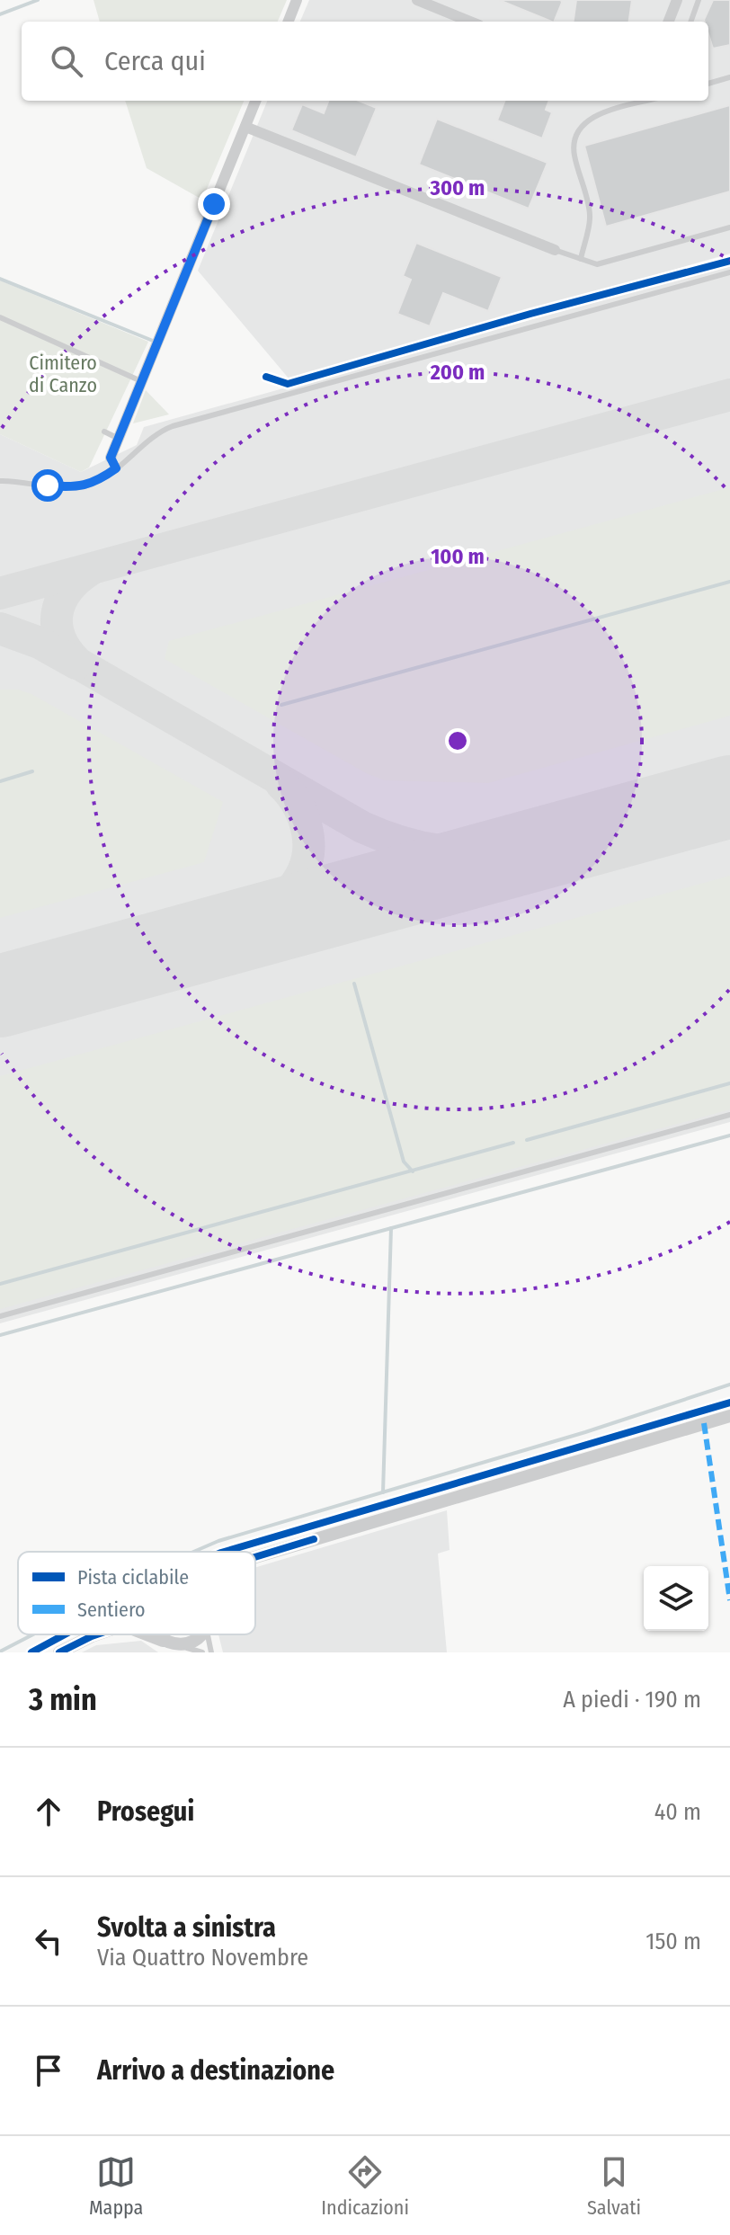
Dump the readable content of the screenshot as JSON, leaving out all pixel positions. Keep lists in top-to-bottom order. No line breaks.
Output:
{"parks":["Cimitero di Canzo"],"legend":["Pista ciclabile","Sentiero"],"page":{"search":"Cerca qui","heading":["3 min","A piedi · 190 m"],"list":[["Prosegui","40 m"],["Svolta a sinistra","Via Quattro Novembre","150 m"],"Arrivo a destinazione"],"nav":["Mappa","Indicazioni","Salvati"]},"rings":["300 m","200 m","100 m"]}
